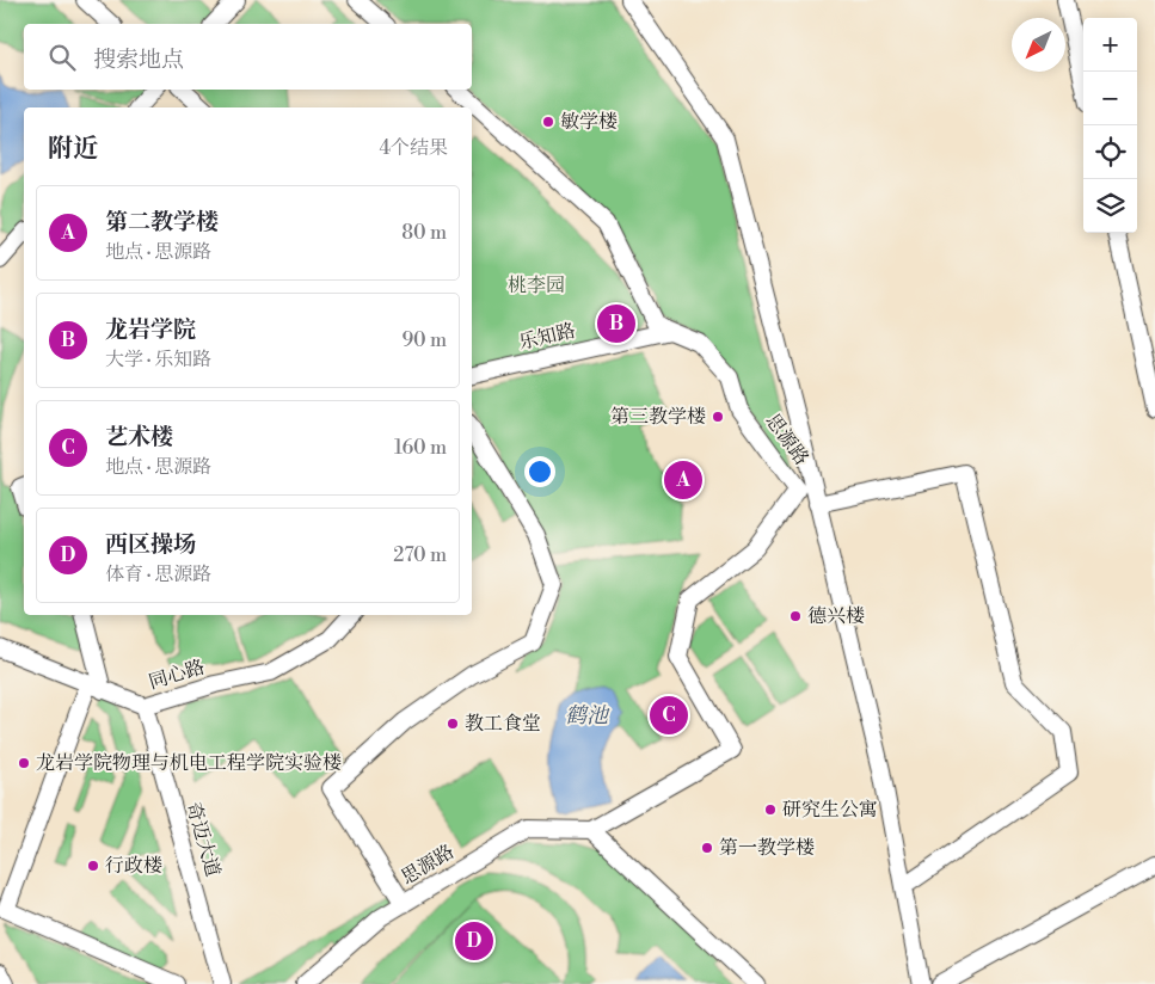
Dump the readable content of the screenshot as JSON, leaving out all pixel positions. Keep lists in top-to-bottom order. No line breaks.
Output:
{"streets":{"street":["乐知路","思源路","同心路","奇迈大道"]},"crossings":[["乐知路","思源路"],["同心路","奇迈大道"]],"water":["鹤池"],"parks":["桃李园"],"places":["敏学楼","第三教学楼","德兴楼","教工食堂","龙岩学院物理与机电工程学院实验楼","研究生公寓","第一教学楼","行政楼"],"north":"bottom left","page":{"map_buttons":["+","−"],"search":"搜索地点","heading":["附近","4个结果"],"list":[{"mark":"A","name":"第二教学楼","note":"地点 · 思源路","value":"80 m"},{"mark":"B","name":"龙岩学院","note":"大学 · 乐知路","value":"90 m"},{"mark":"C","name":"艺术楼","note":"地点 · 思源路","value":"160 m"},{"mark":"D","name":"西区操场","note":"体育 · 思源路","value":"270 m"}],"pins":["B","A","C","D"]}}
